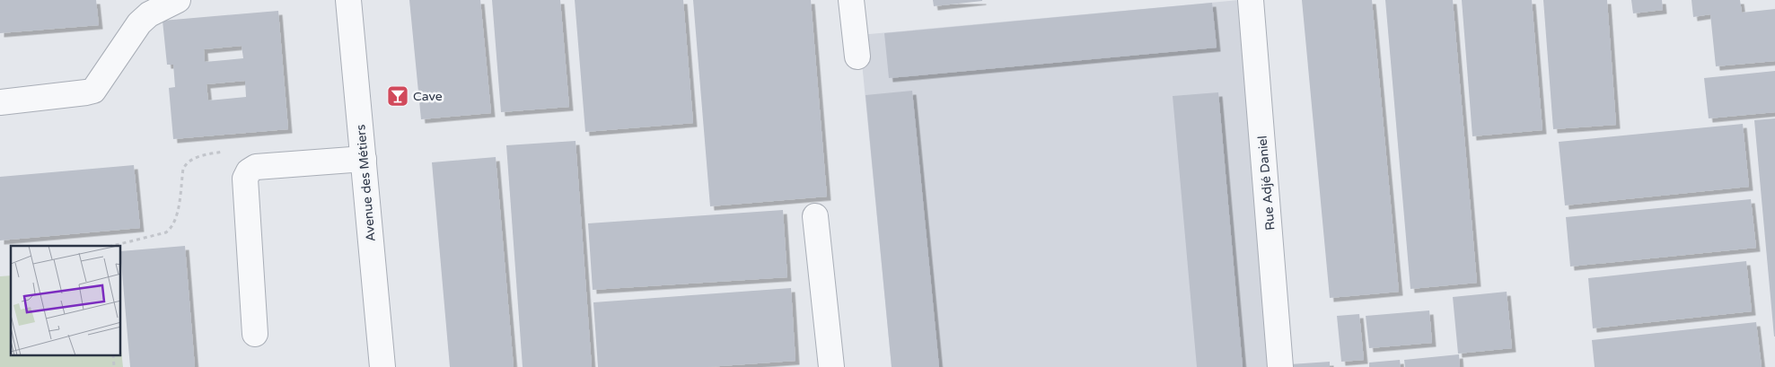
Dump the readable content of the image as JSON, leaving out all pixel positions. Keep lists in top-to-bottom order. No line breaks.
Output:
{"streets":{"street":["Avenue des Métiers","Rue Adjé Daniel"]},"places":{"bar":["Cave"]}}
